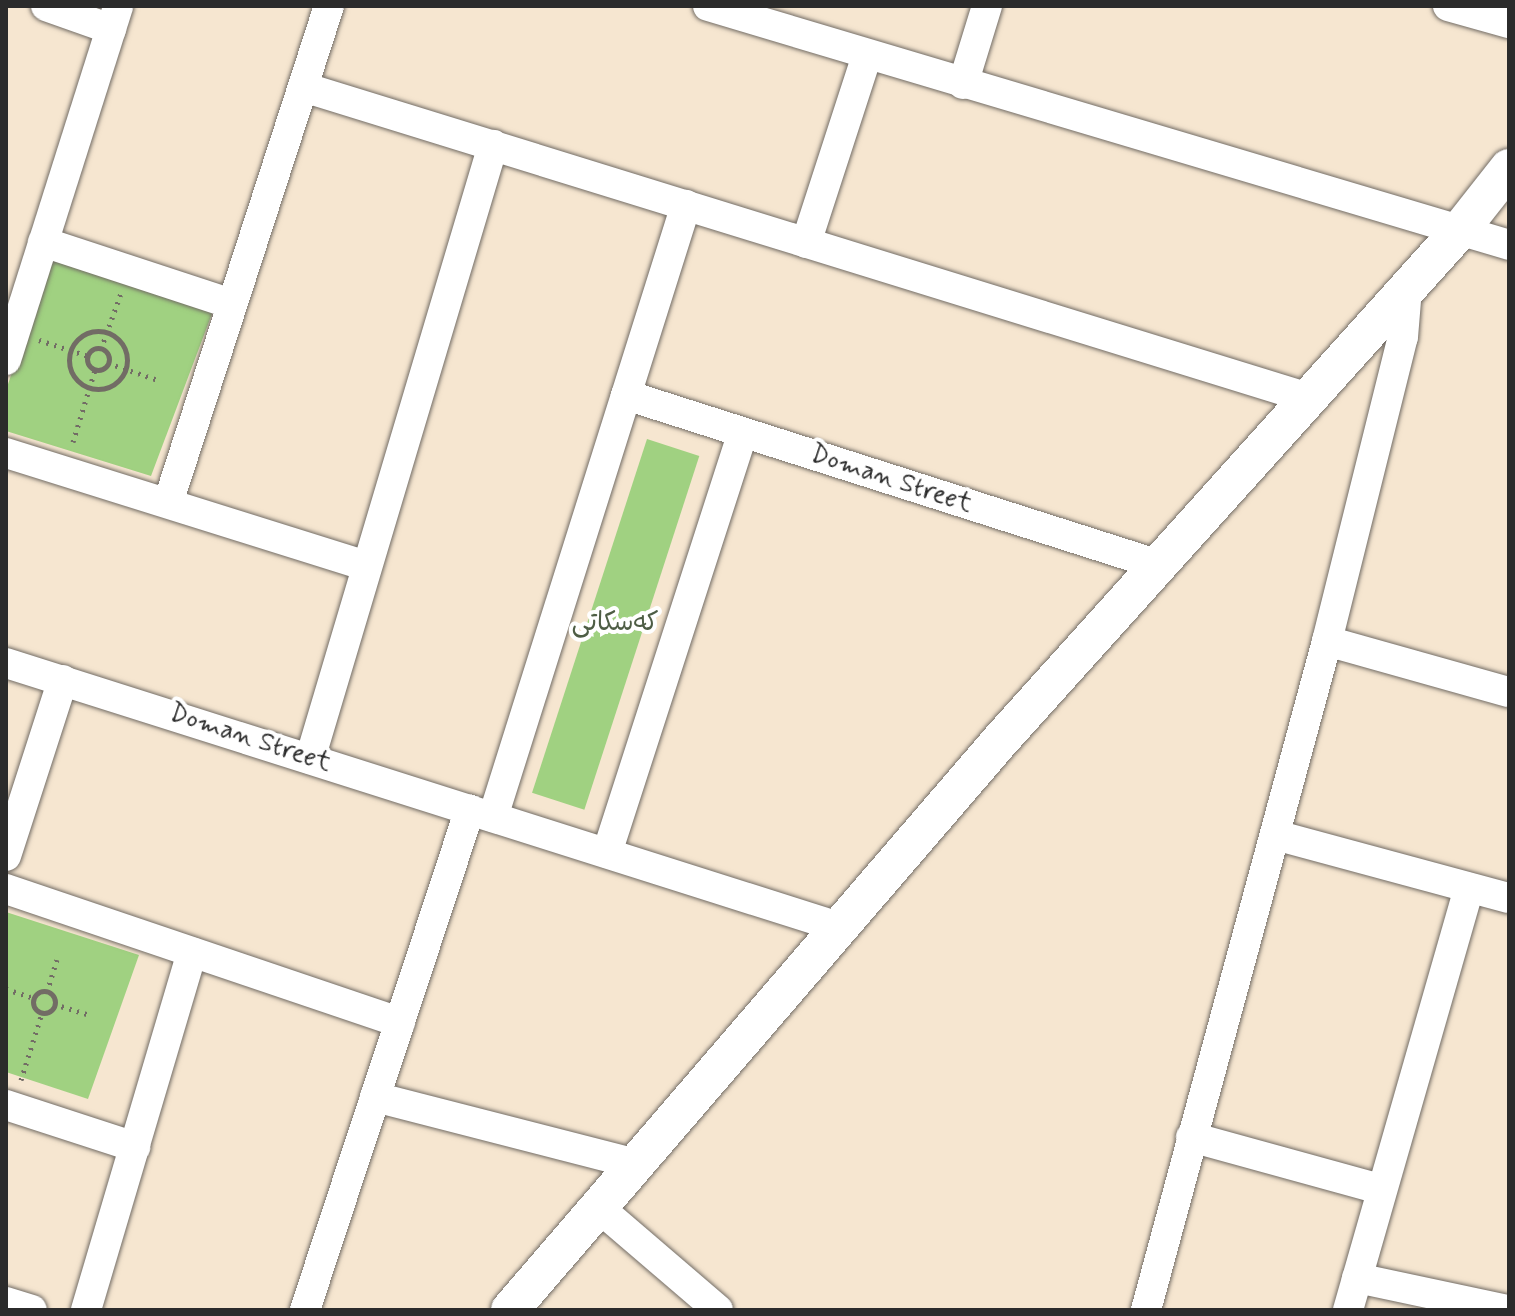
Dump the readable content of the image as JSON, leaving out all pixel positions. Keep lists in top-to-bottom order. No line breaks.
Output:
{"streets":{"street":["Doman Street"]},"parks":["کەسکاتی"]}
